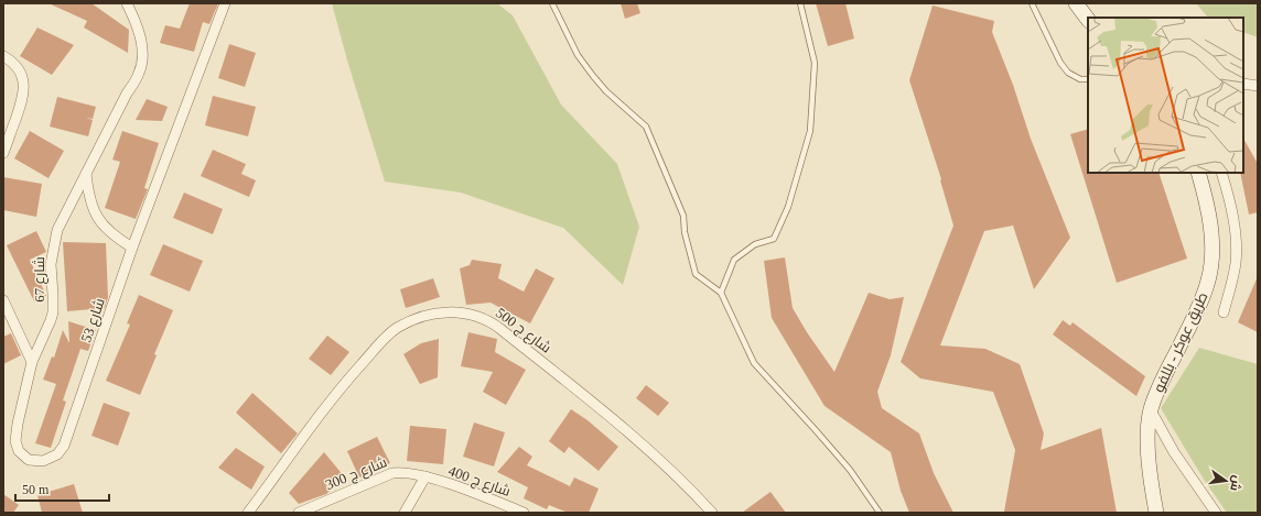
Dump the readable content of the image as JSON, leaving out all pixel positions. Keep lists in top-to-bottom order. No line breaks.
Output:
{"streets":{"street":["شارع 67","شارع 53","شارع ج 500","طريق عوكر - بللفو","شارع ج 300","شارع ج 400"]},"crossings":[["شارع 67","شارع 53"],["شارع ج 300","شارع ج 400"]],"scale_bar":"50 m","north":"right"}
